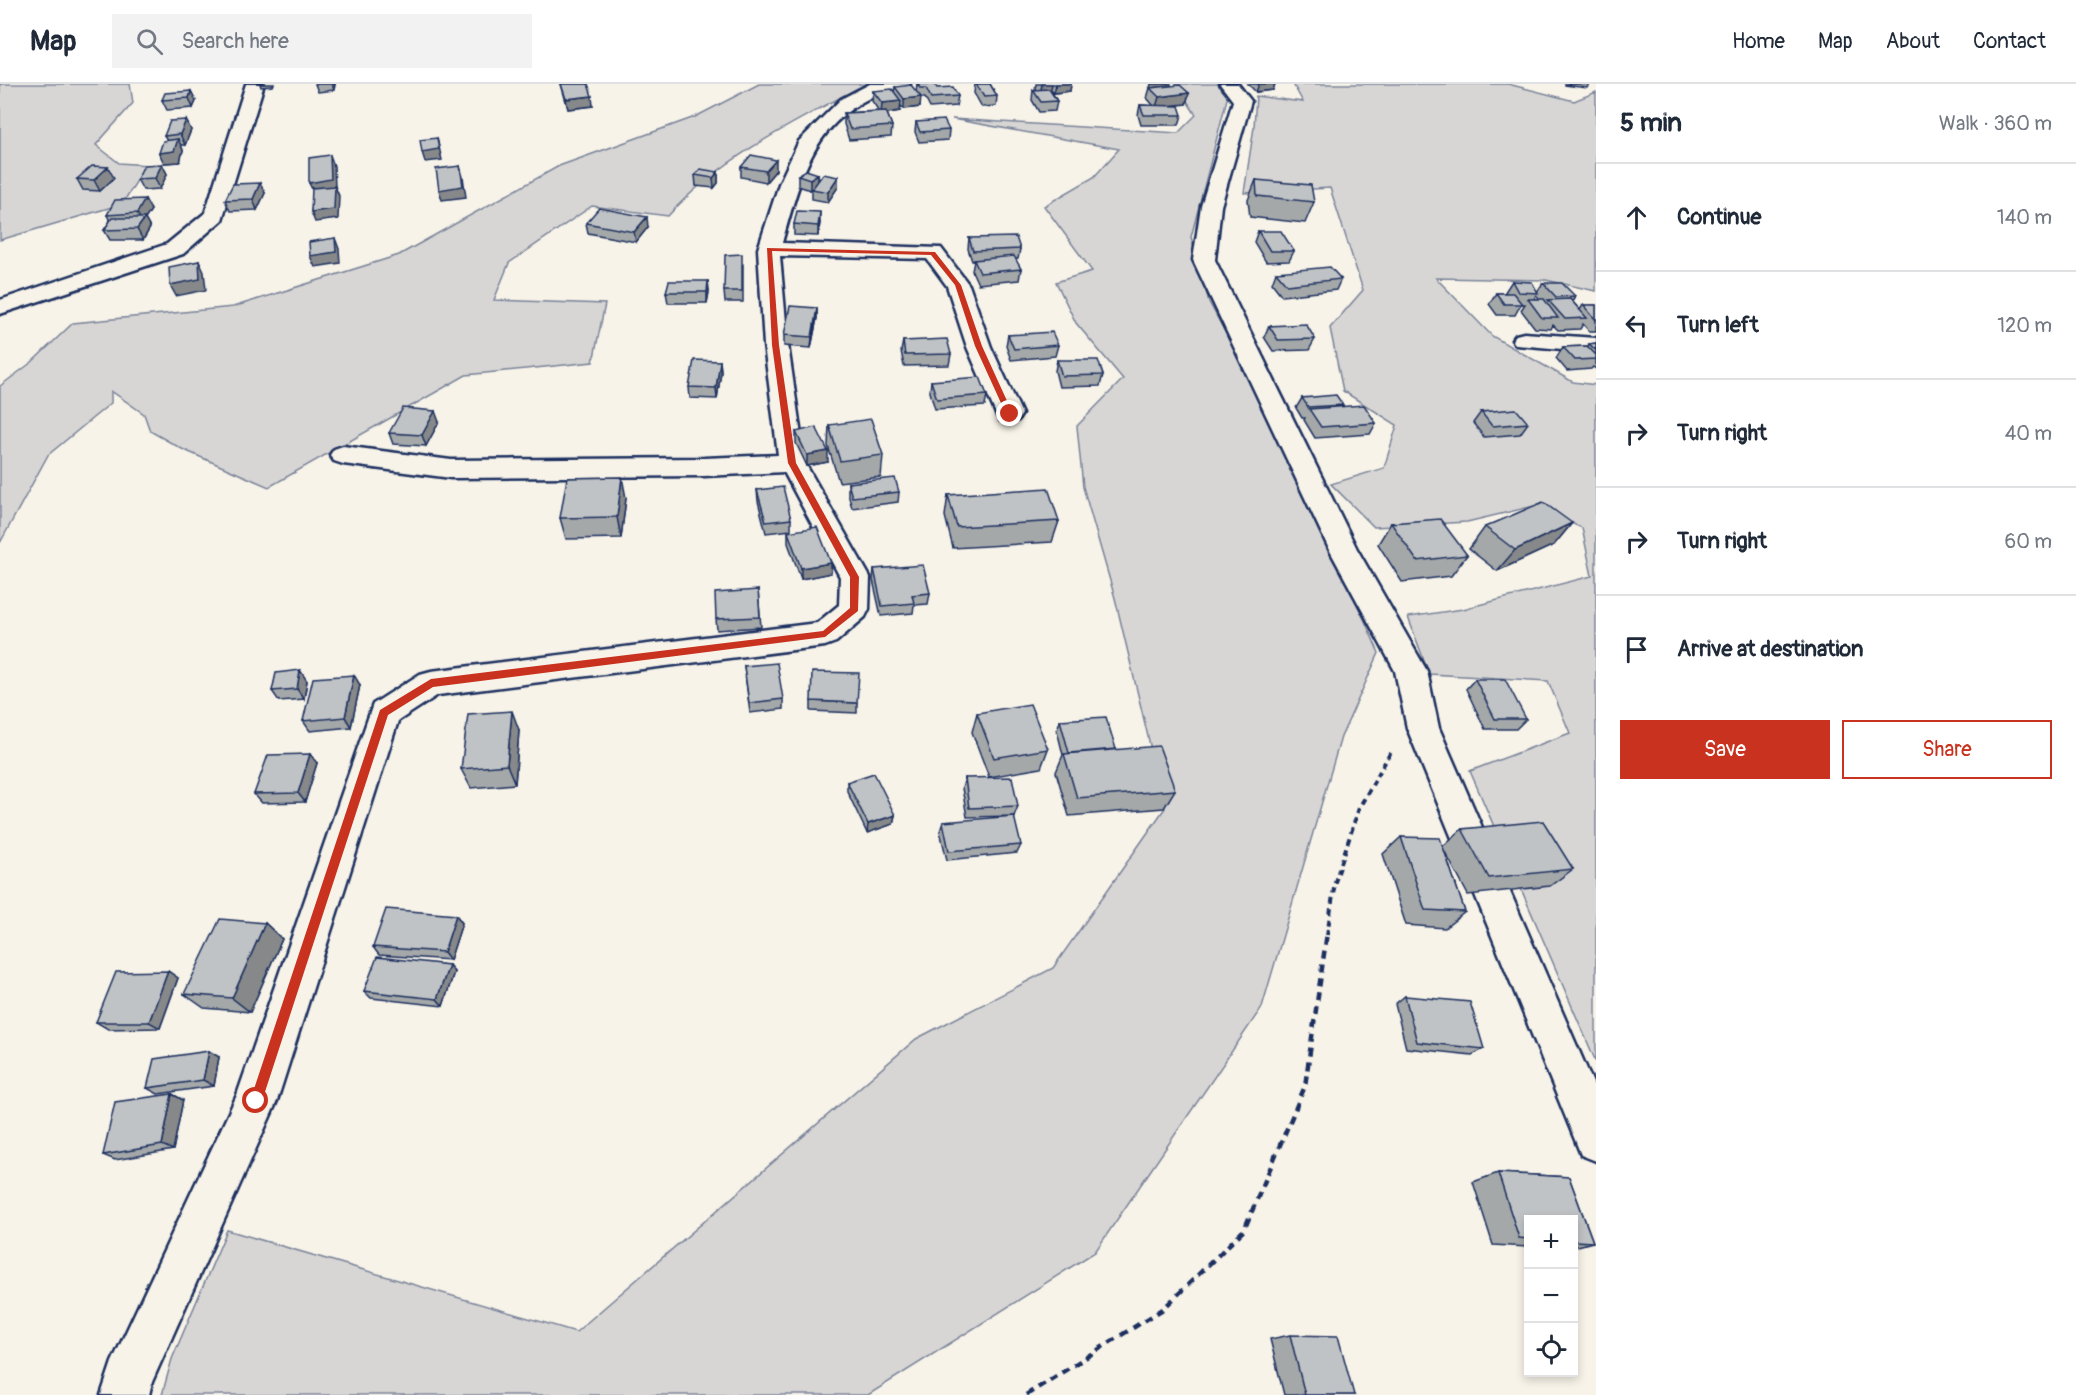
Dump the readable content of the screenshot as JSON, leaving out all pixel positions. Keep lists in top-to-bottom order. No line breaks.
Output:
{"page":{"header":"Map","search":"Search here","nav":["Home","Map","About","Contact"],"heading":["5 min","Walk · 360 m"],"list":[["Continue","140 m"],["Turn left","120 m"],["Turn right","40 m"],["Turn right","60 m"],"Arrive at destination"],"buttons":["Save","Share"],"map_buttons":["+","−"]}}
